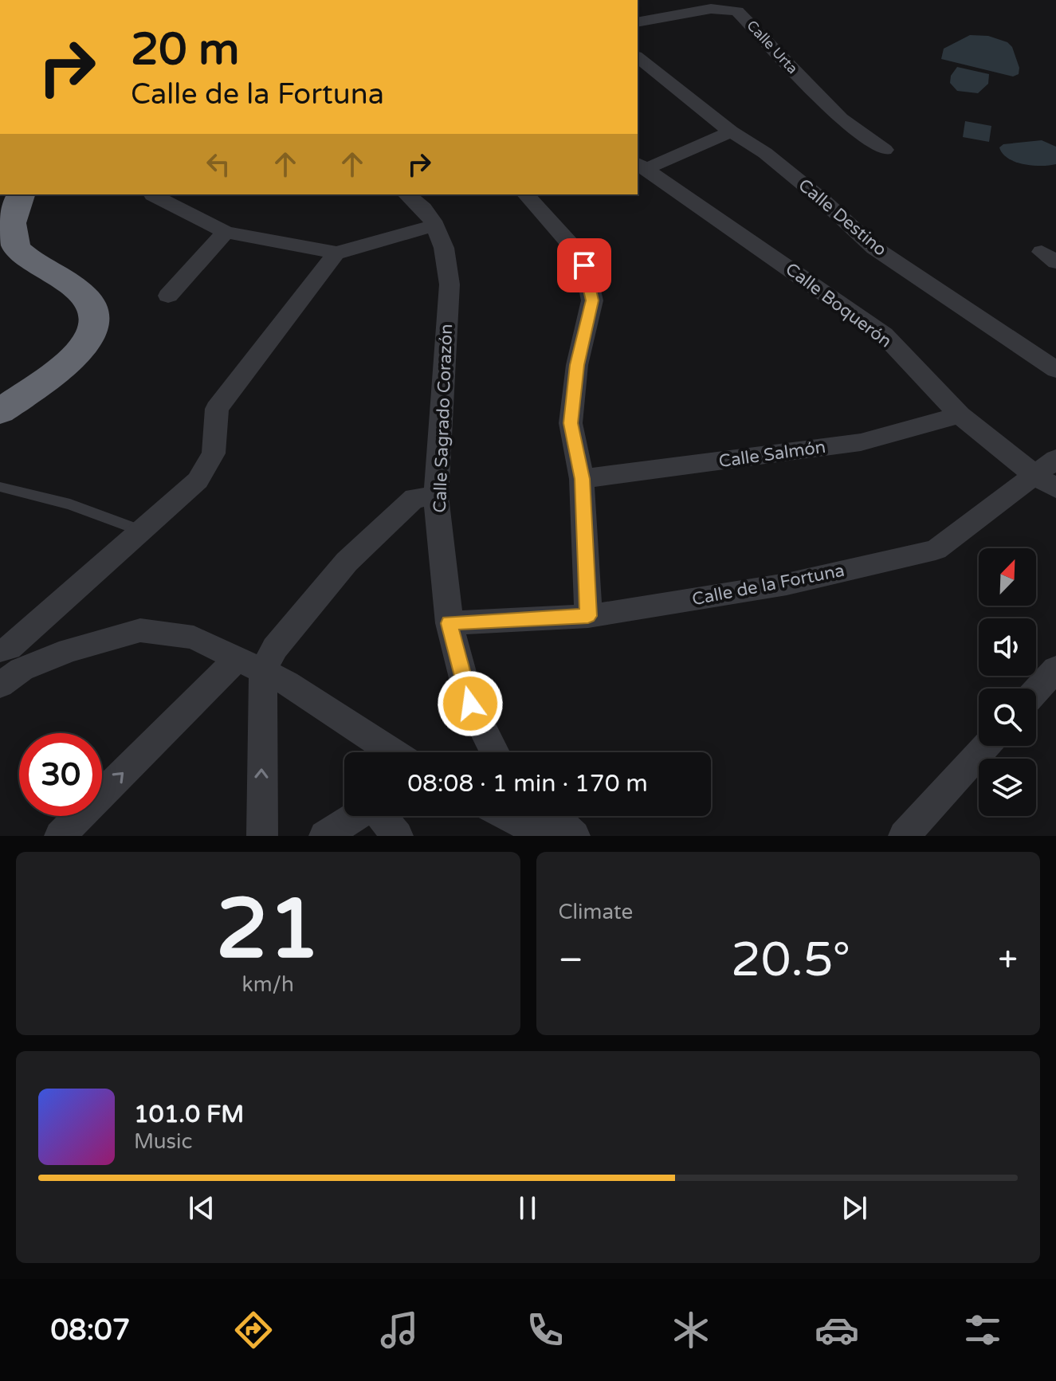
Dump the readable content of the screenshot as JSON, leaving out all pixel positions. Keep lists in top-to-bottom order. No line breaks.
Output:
{"streets":{"street":["Calle Urta","Calle Destino","Calle Boquerón","Calle Sagrado Corazón","Calle Salmón","Calle de la Fortuna"]},"crossings":[["Calle Boquerón","Calle Salmón"],["Calle Boquerón","Calle de la Fortuna"],["Calle Sagrado Corazón","Calle de la Fortuna"]],"north":"top right","page":{"turn":["20 m","Calle de la Fortuna"],"limit":"30","trip":"08:08 · 1 min · 170 m","tile":[["21","km/h"],"Climate"],"heat":["−","20.5°","+"],"song":["101.0 FM","Music"],"tabs":"08:07"}}
